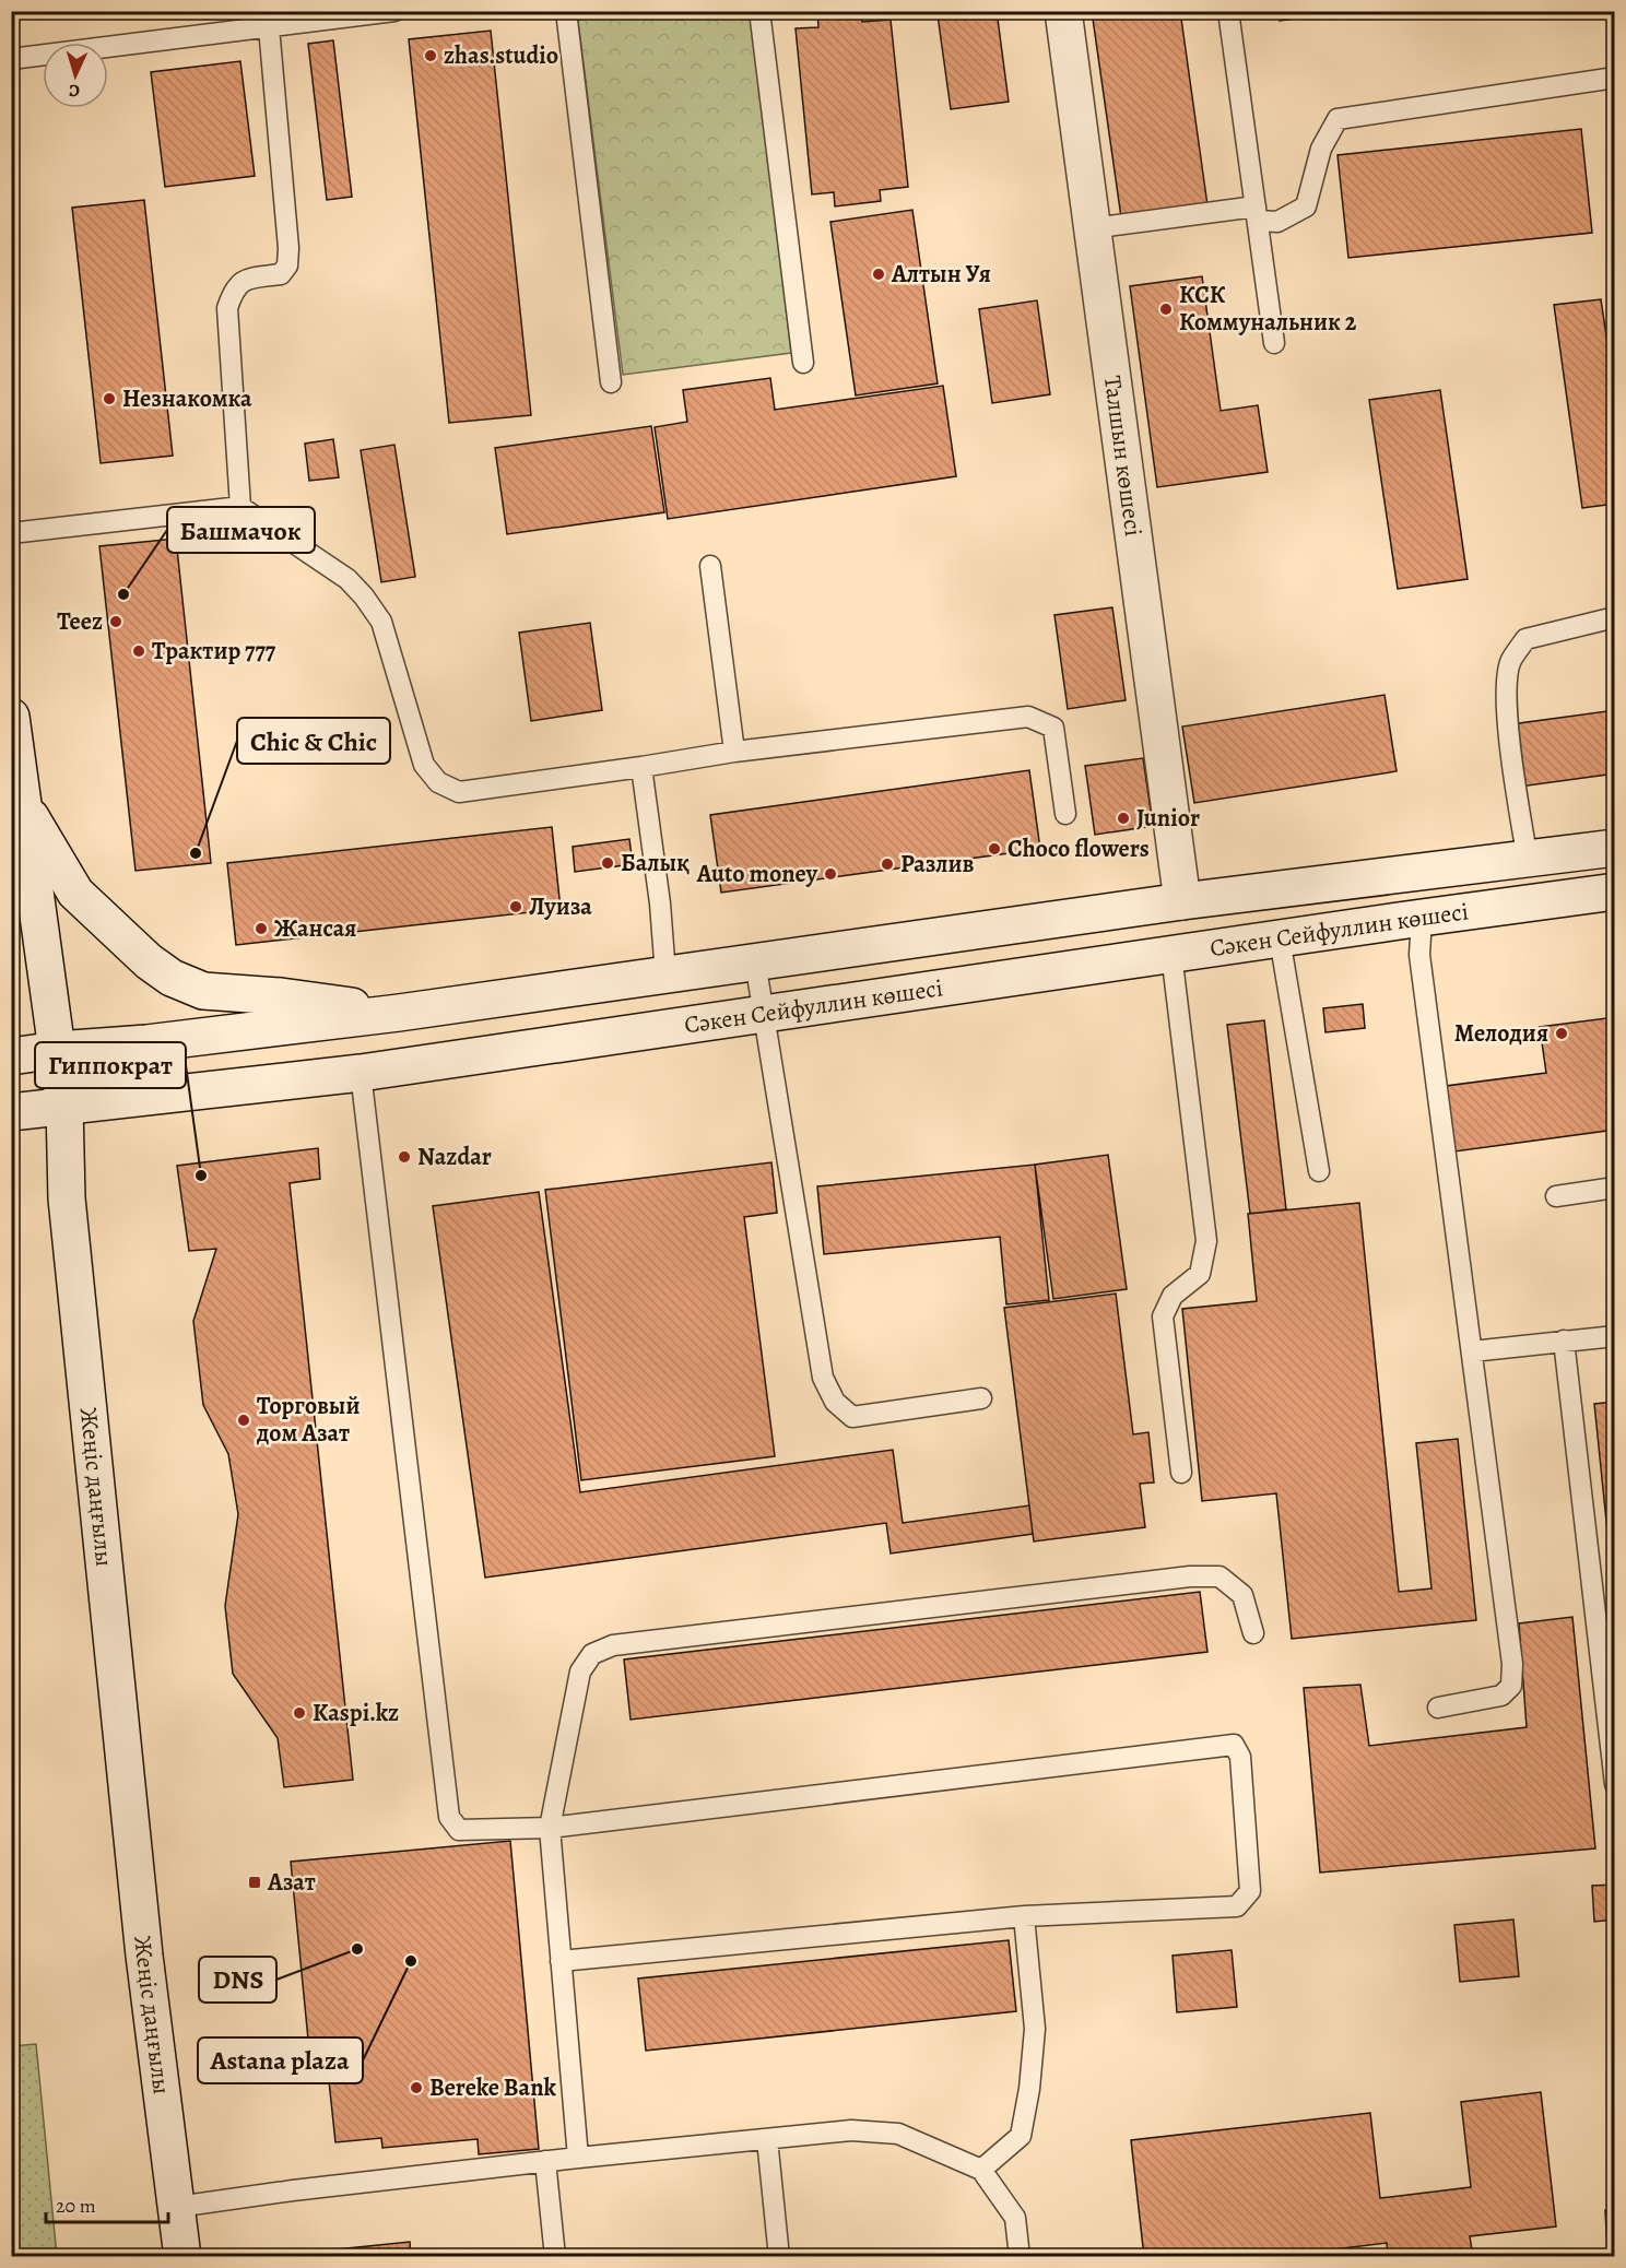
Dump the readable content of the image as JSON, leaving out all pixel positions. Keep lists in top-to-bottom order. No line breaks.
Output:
{"streets":{"main road":["Талшын көшесі","Сәкен Сейфуллин көшесі","Жеңіс даңғылы"]},"crossings":[["Талшын көшесі","Сәкен Сейфуллин көшесі"],["Сәкен Сейфуллин көшесі","Жеңіс даңғылы"]],"places":{"other":["zhas.studio","Алтын Уя","КСК Коммунальник 2","Незнакомка","Башмачок","Teez","Трактир 777","Junior","Choco flowers","Chic & Chic","Балық","Разлив","Auto money","Луиза","Жансая","Мелодия","Nazdar","Гиппократ","Торговый дом Азат","Kaspi.kz","DNS","Astana plaza","Bereke Bank"],"transit":["Азат"]},"scale_bar":"20 m","north":"bottom"}
